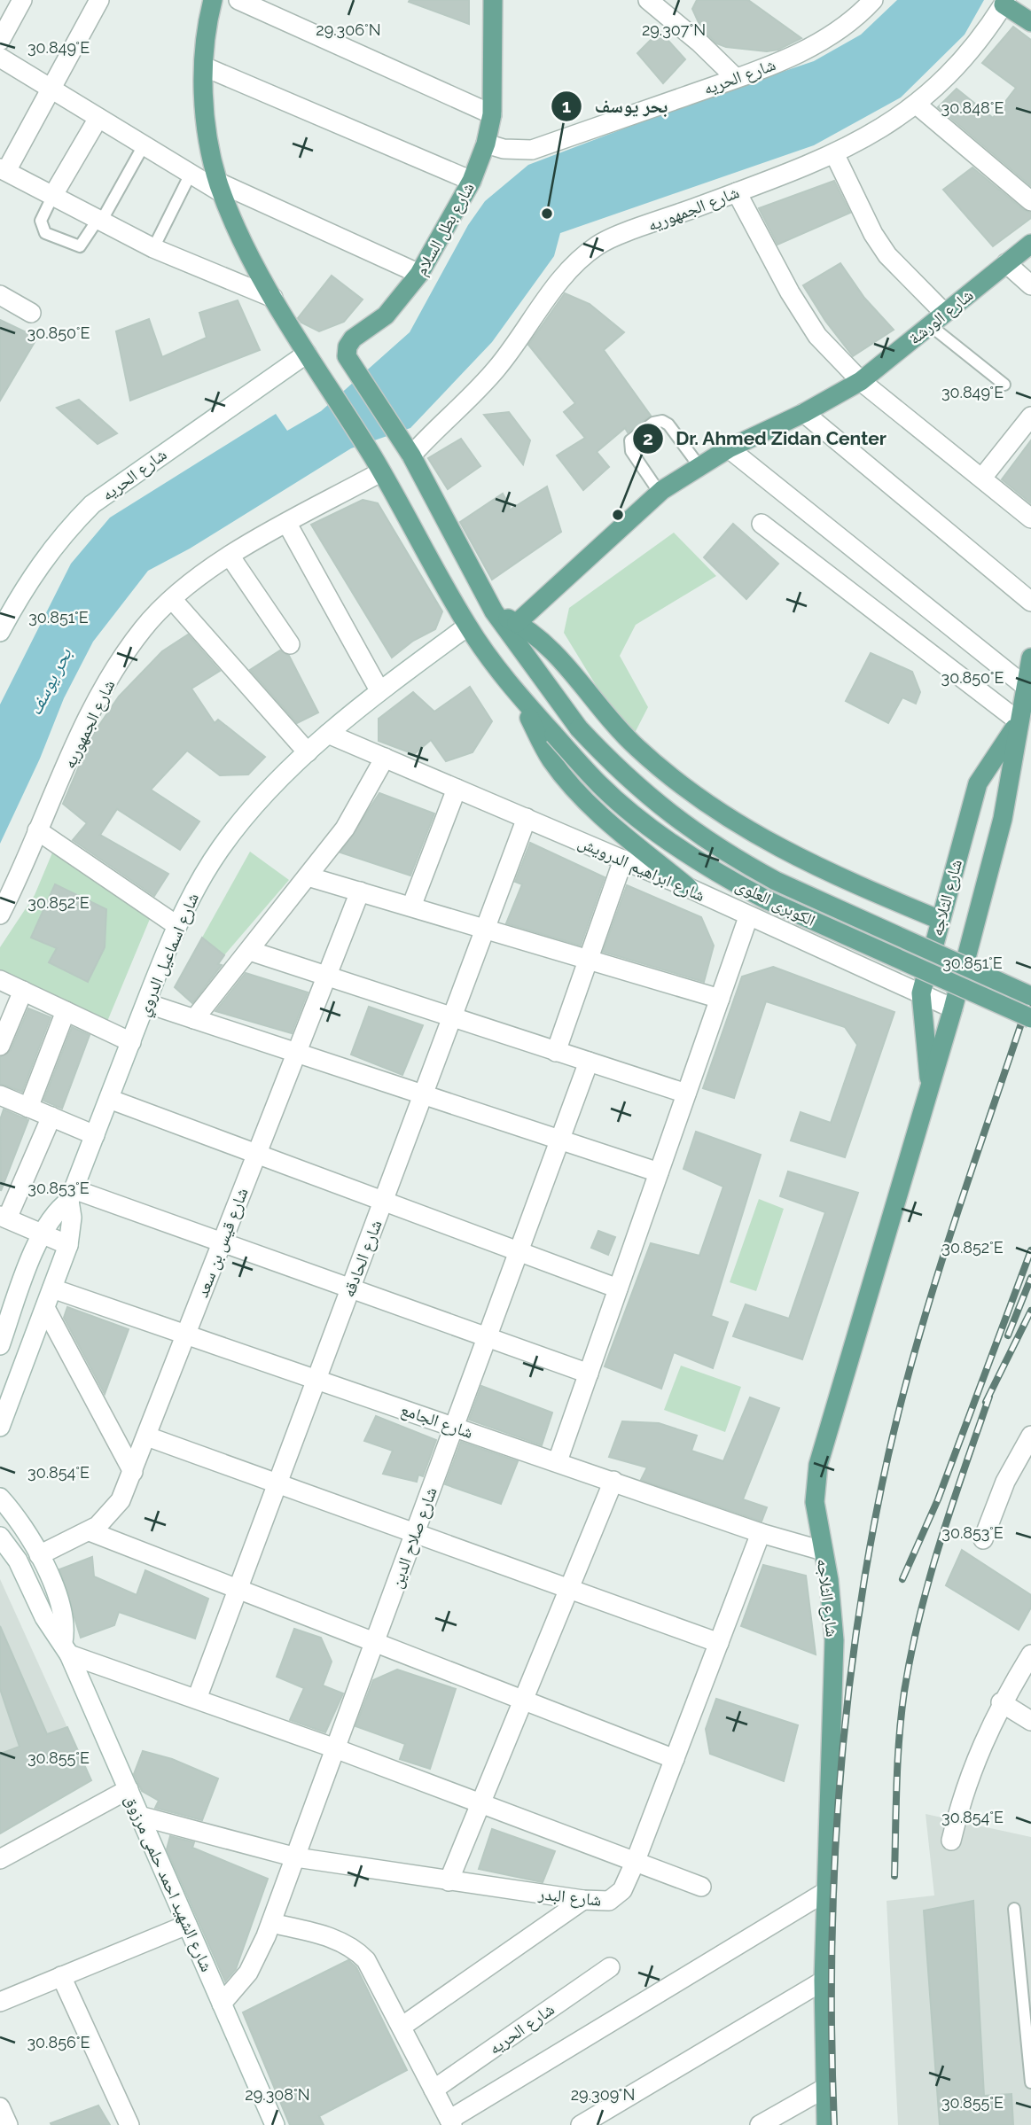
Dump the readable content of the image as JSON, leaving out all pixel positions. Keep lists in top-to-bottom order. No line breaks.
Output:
{"streets":{"main road":["شارع بطل السلام","شارع الورشة","شارع الثلاجه","الكوبرى العلوى"],"street":["شارع الحريه","شارع الجمهوريه","شارع ابراهيم الدرويش","شارع اسماعيل الدروي","شارع قيس بن سعد","شارع الحادقه","شارع الجامع","شارع صلاح الدين","شارع الشهيد احمد حلمى مرزوق","شارع البدر"]},"crossings":[["شارع الحريه","شارع بطل السلام"],["شارع الجمهوريه","شارع بطل السلام"],["شارع ابراهيم الدرويش","شارع الثلاجه"],["شارع ابراهيم الدرويش","شارع اسماعيل الدروي"],["شارع ابراهيم الدرويش","شارع الحادقه"],["شارع الثلاجه","شارع الجامع"],["شارع اسماعيل الدروي","شارع الجامع"],["شارع قيس بن سعد","شارع الجامع"],["شارع قيس بن سعد","شارع الشهيد احمد حلمى مرزوق"],["شارع الحادقه","شارع الجامع"],["شارع الجامع","شارع صلاح الدين"],["شارع الجامع","شارع البدر"],["شارع صلاح الدين","شارع الشهيد احمد حلمى مرزوق"],["شارع صلاح الدين","شارع البدر"],["شارع الشهيد احمد حلمى مرزوق","شارع البدر"]],"water":["بحر يوسف"],"places":["بحر يوسف","Dr. Ahmed Zidan Center"],"coordinates":["29.306°N","29.307°N","30.849°E","30.848°E","30.850°E","30.851°E","30.852°E","30.853°E","30.854°E","30.855°E","30.856°E","29.308°N","29.309°N"]}
